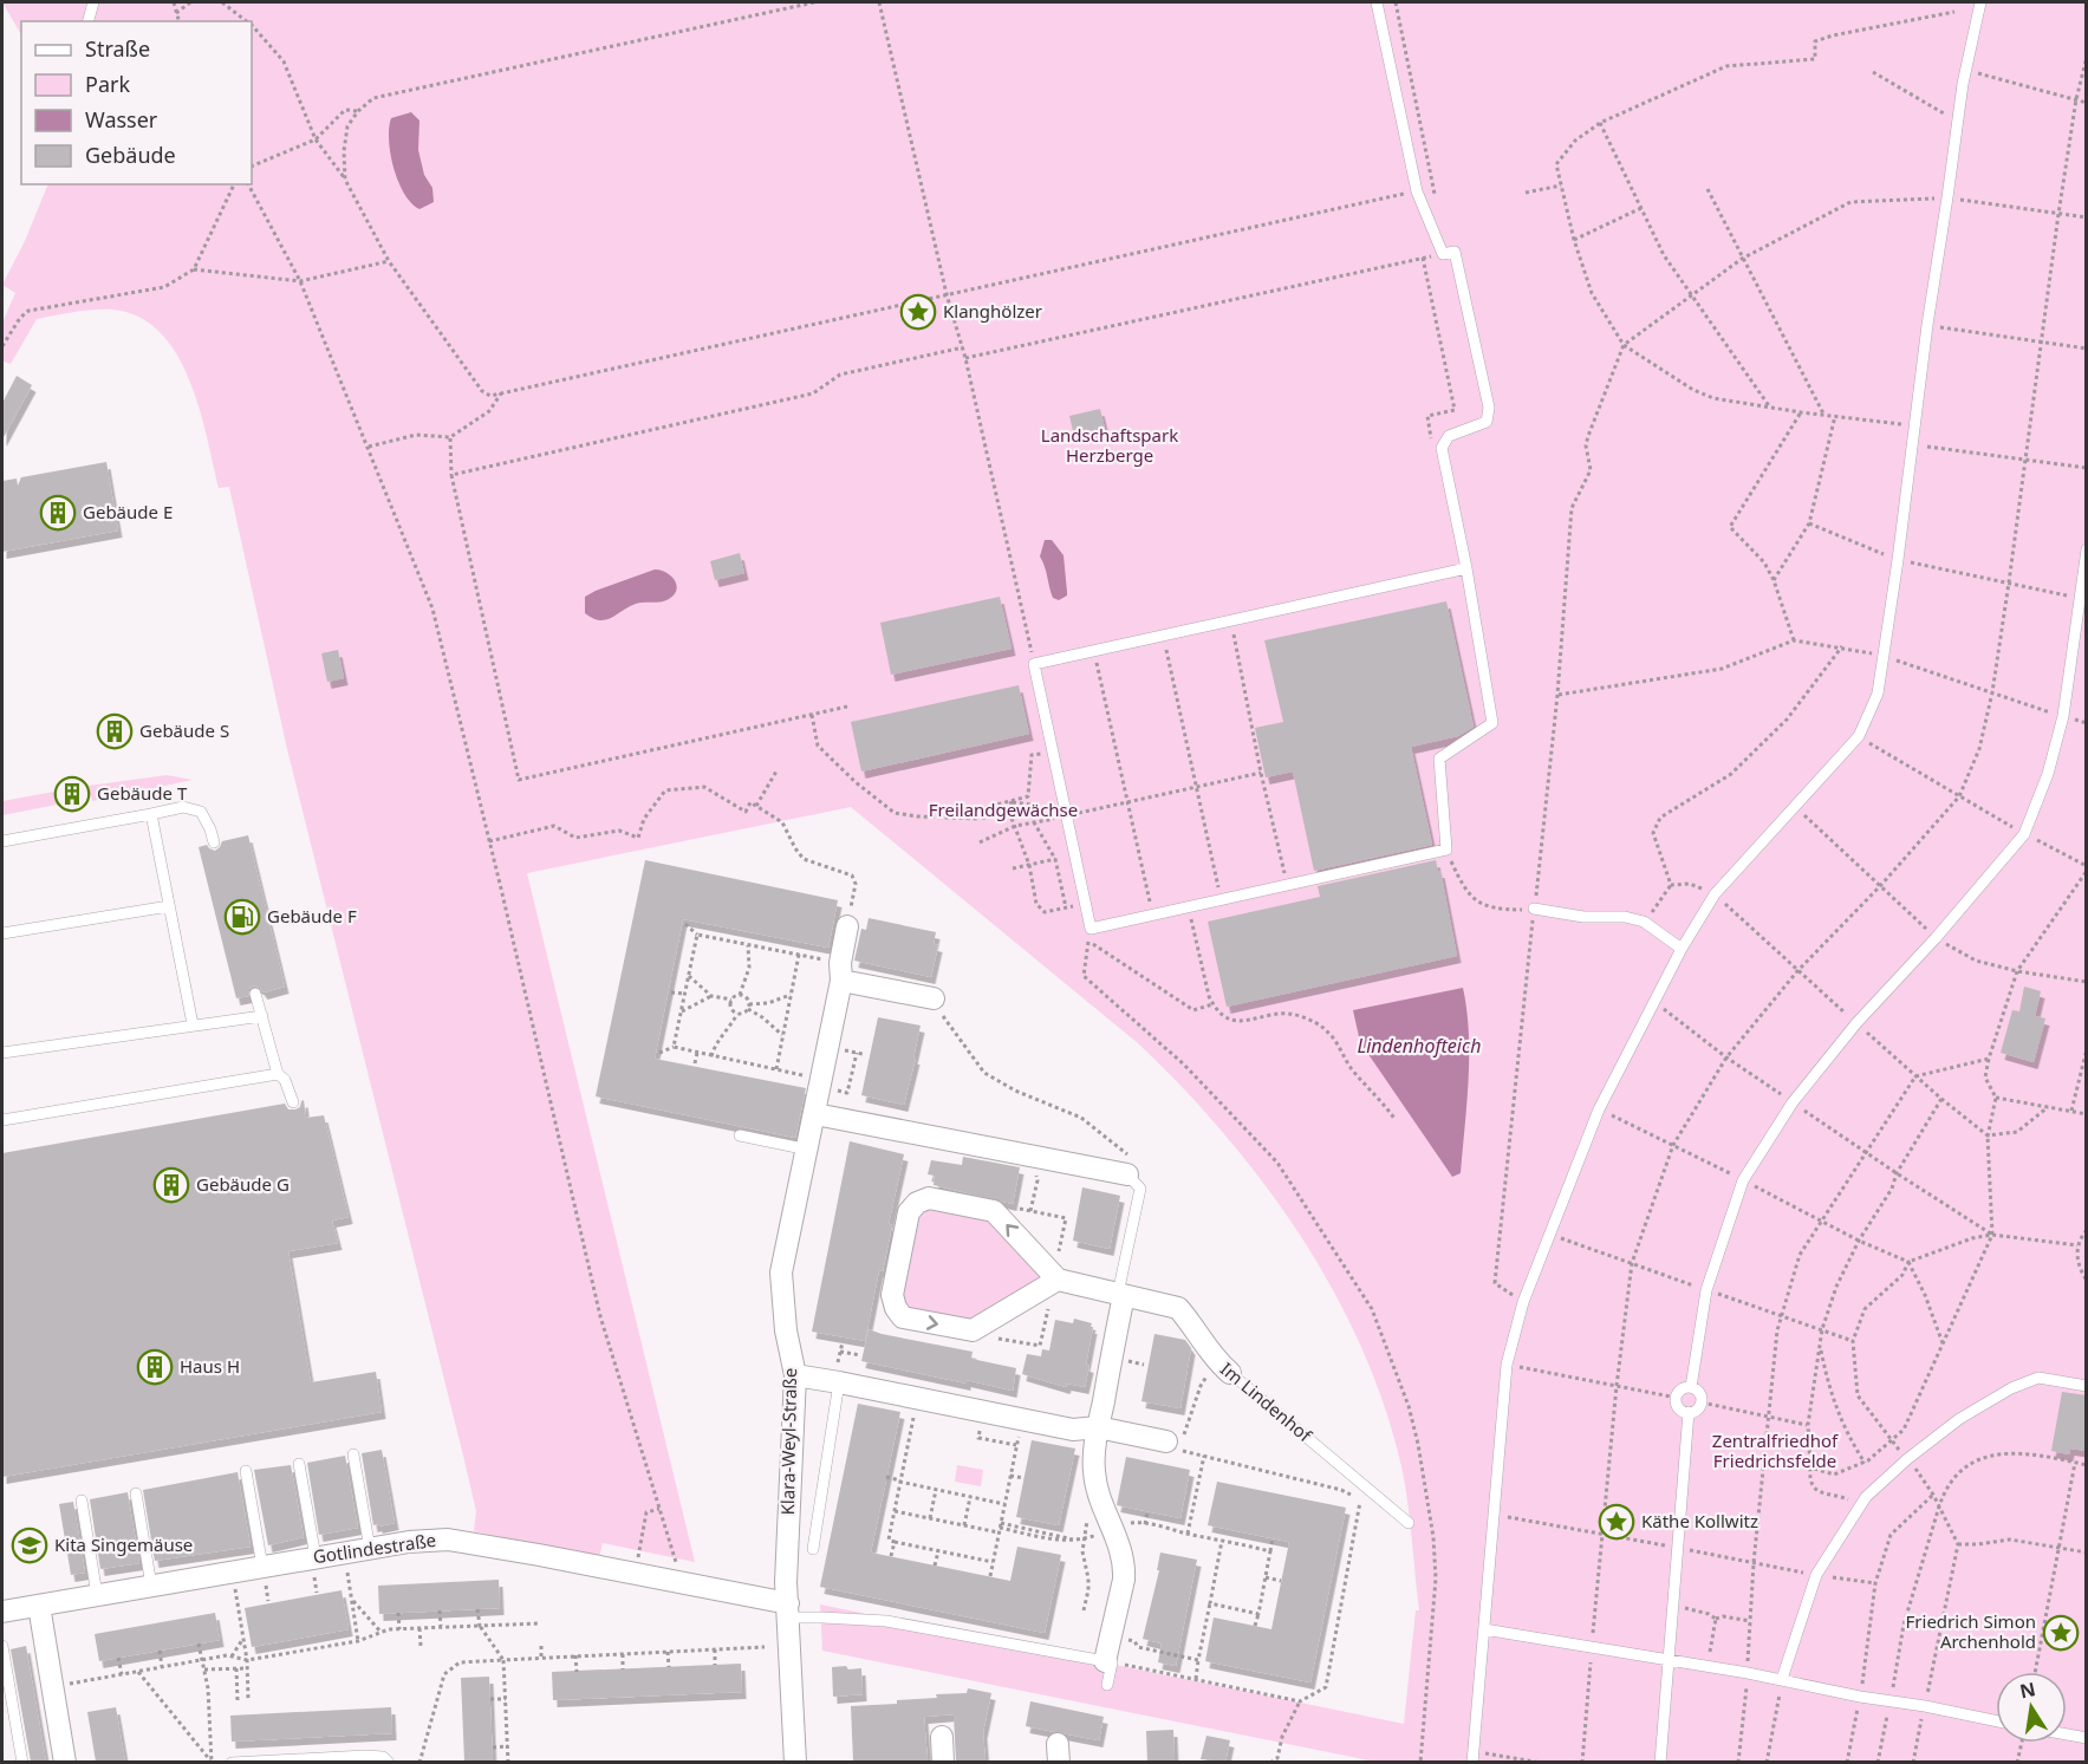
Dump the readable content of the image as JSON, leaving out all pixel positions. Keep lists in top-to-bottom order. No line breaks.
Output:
{"streets":{"street":["Im Lindenhof","Klara-Weyl-Straße","Gotlindestraße"]},"crossings":[["Klara-Weyl-Straße","Gotlindestraße"]],"water":["Lindenhofteich"],"parks":["Landschaftspark Herzberge","Freilandgewächse","Zentralfriedhof Friedrichsfelde"],"places":{"place":["Klanghölzer","Käthe Kollwitz","Friedrich Simon Archenhold"],"building":["Gebäude E","Gebäude S","Gebäude T","Gebäude G","Haus H"],"fuel station":["Gebäude F"],"school or university":["Kita Singemäuse"]},"legend":["Straße","Park","Wasser","Gebäude"],"north":"top"}
